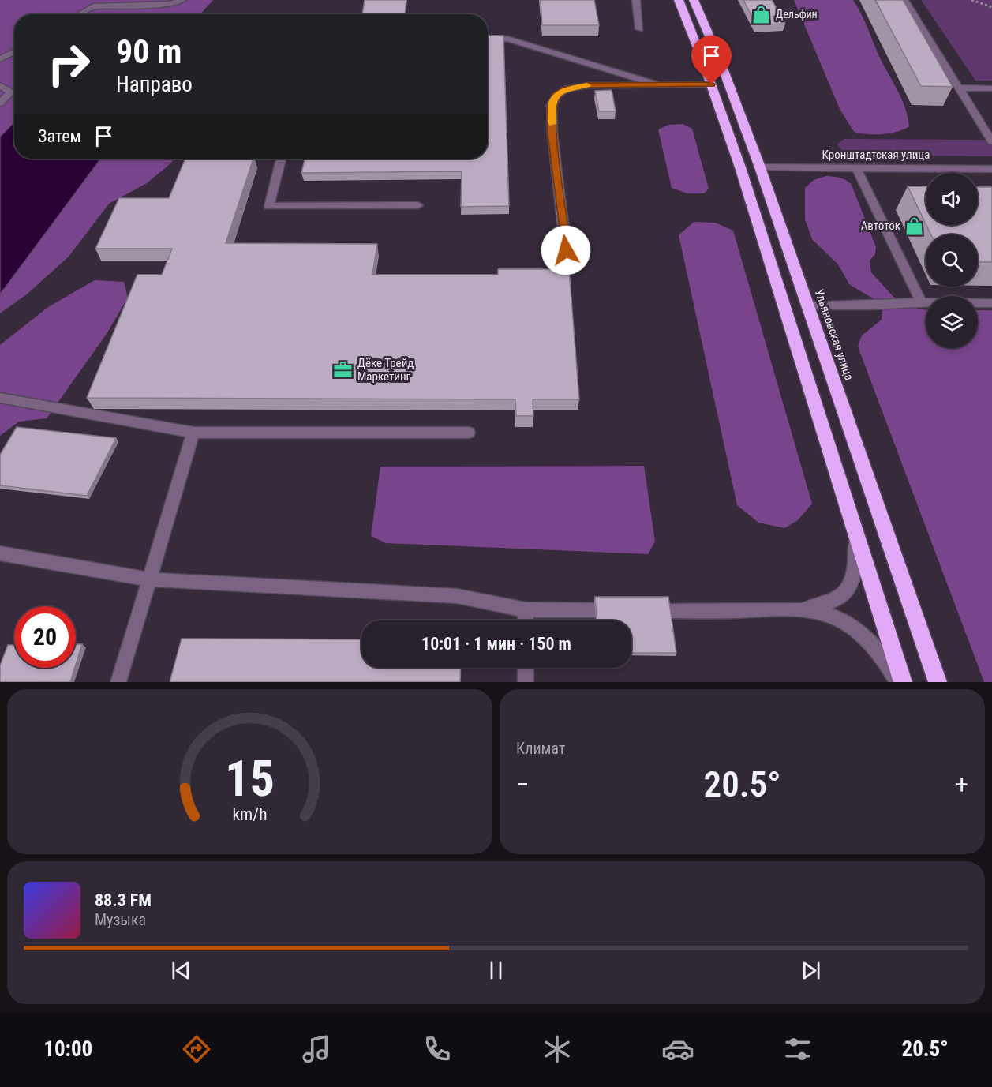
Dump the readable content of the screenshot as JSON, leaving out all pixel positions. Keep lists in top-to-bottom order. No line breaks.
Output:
{"streets":{"highway":["Ульяновская улица"],"street":["Кронштадтская улица"]},"crossings":[["Кронштадтская улица","Ульяновская улица"]],"places":{"shop":["Дельфин","Автоток"],"office":["Дёке Трейд Маркетинг"]},"page":{"turn":["90 m","Направо"],"then":"Затем","limit":"20","trip":"10:01 · 1 мин · 150 m","tile":"Климат","heat":["−","20.5°","+"],"song":["88.3 FM","Музыка"],"tabs":["10:00","20.5°"],"gauge":["15","km/h"]}}
